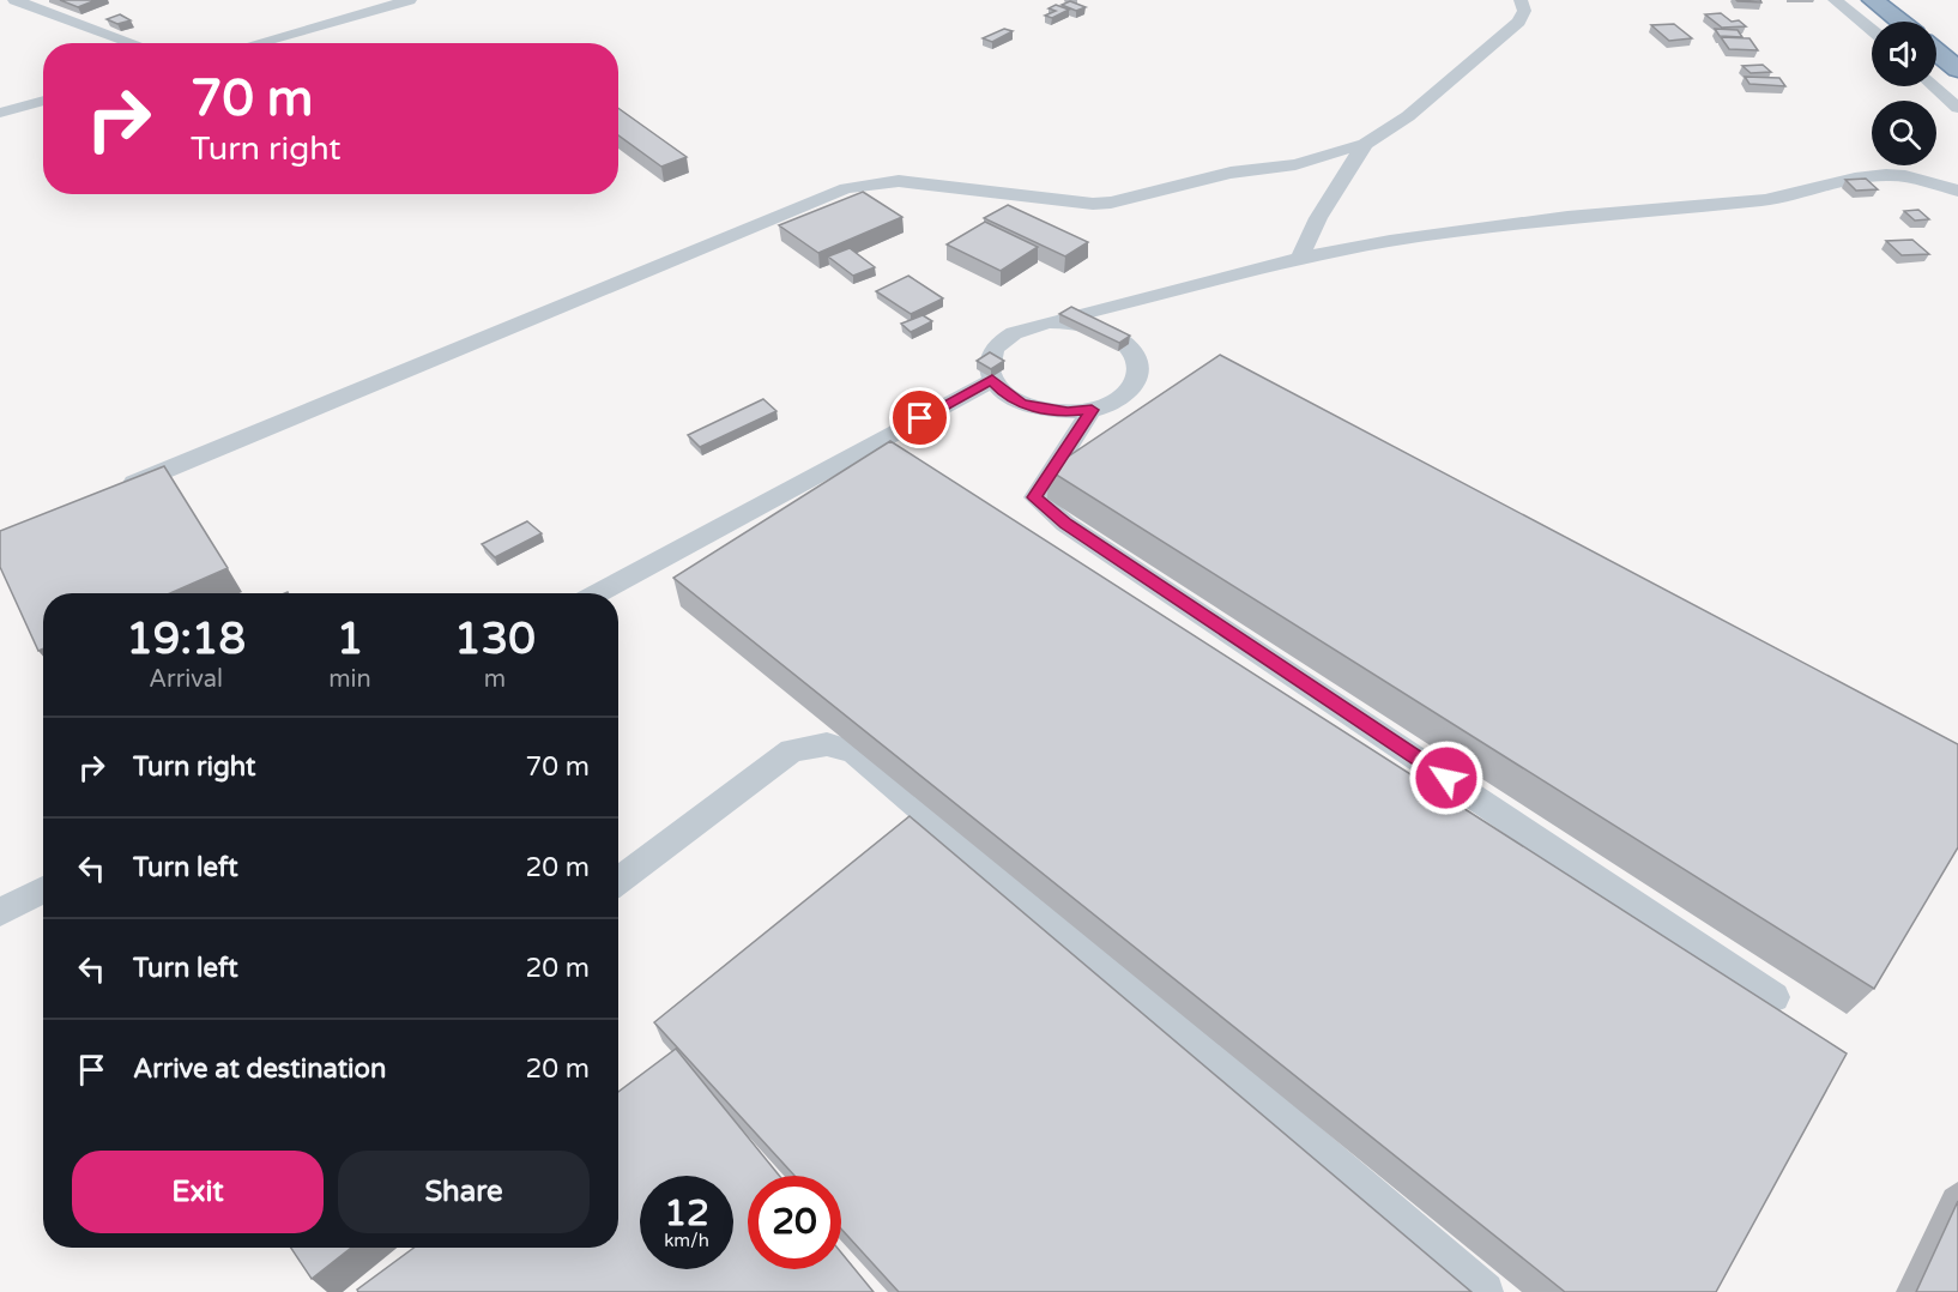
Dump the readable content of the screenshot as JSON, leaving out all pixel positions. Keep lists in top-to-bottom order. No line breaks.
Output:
{"page":{"turn":["70 m","Turn right"],"eta":["19:18","Arrival","1","min","130","m"],"list":[{"name":"Turn right","value":"70 m"},{"name":"Turn left","value":"20 m"},{"name":"Turn left","value":"20 m"},{"name":"Arrive at destination","value":"20 m"}],"buttons":["Exit","Share"],"speed":"12 km/h","limit":"20"}}
